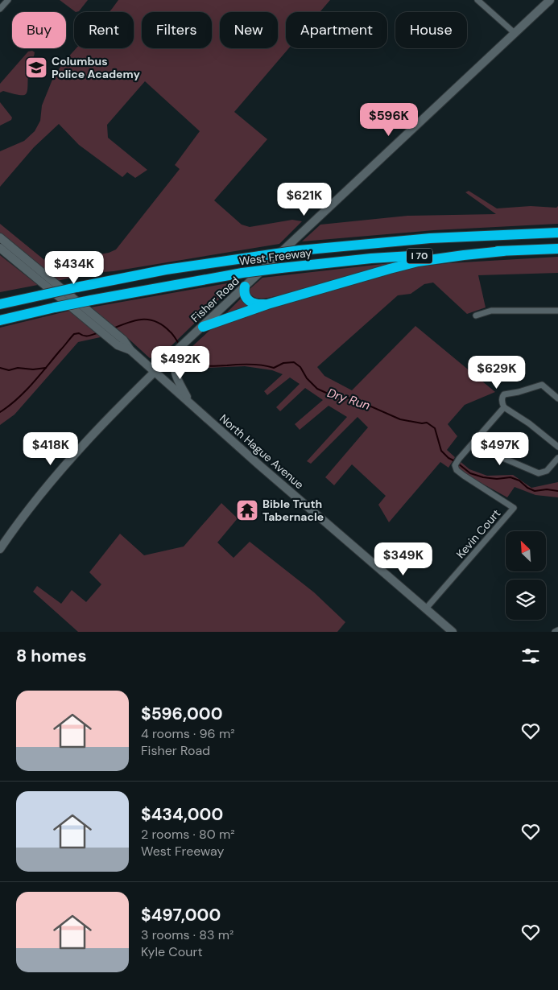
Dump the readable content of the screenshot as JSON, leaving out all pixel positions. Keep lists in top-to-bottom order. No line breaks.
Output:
{"streets":{"highway":["I 70","West Freeway"],"main road":["Fisher Road","North Hague Avenue"],"street":["Kevin Court"]},"crossings":[["Fisher Road","North Hague Avenue"],["North Hague Avenue","Kevin Court"]],"water":["Dry Run"],"places":{"school or university":["Columbus Police Academy"],"temple":["Bible Truth Tabernacle"]},"north":"top left","page":{"chip":["Buy","Rent","Filters","New","Apartment","House"],"price":["$596K","$621K","$434K","$492K","$629K","$418K","$497K","$349K"],"heading":"8 homes","list":[{"name":"$596,000","note":"4 rooms · 96 m² · Fisher Road"},{"name":"$434,000","note":"2 rooms · 80 m² · West Freeway"},{"name":"$497,000","note":"3 rooms · 83 m² · Kyle Court"}]}}
